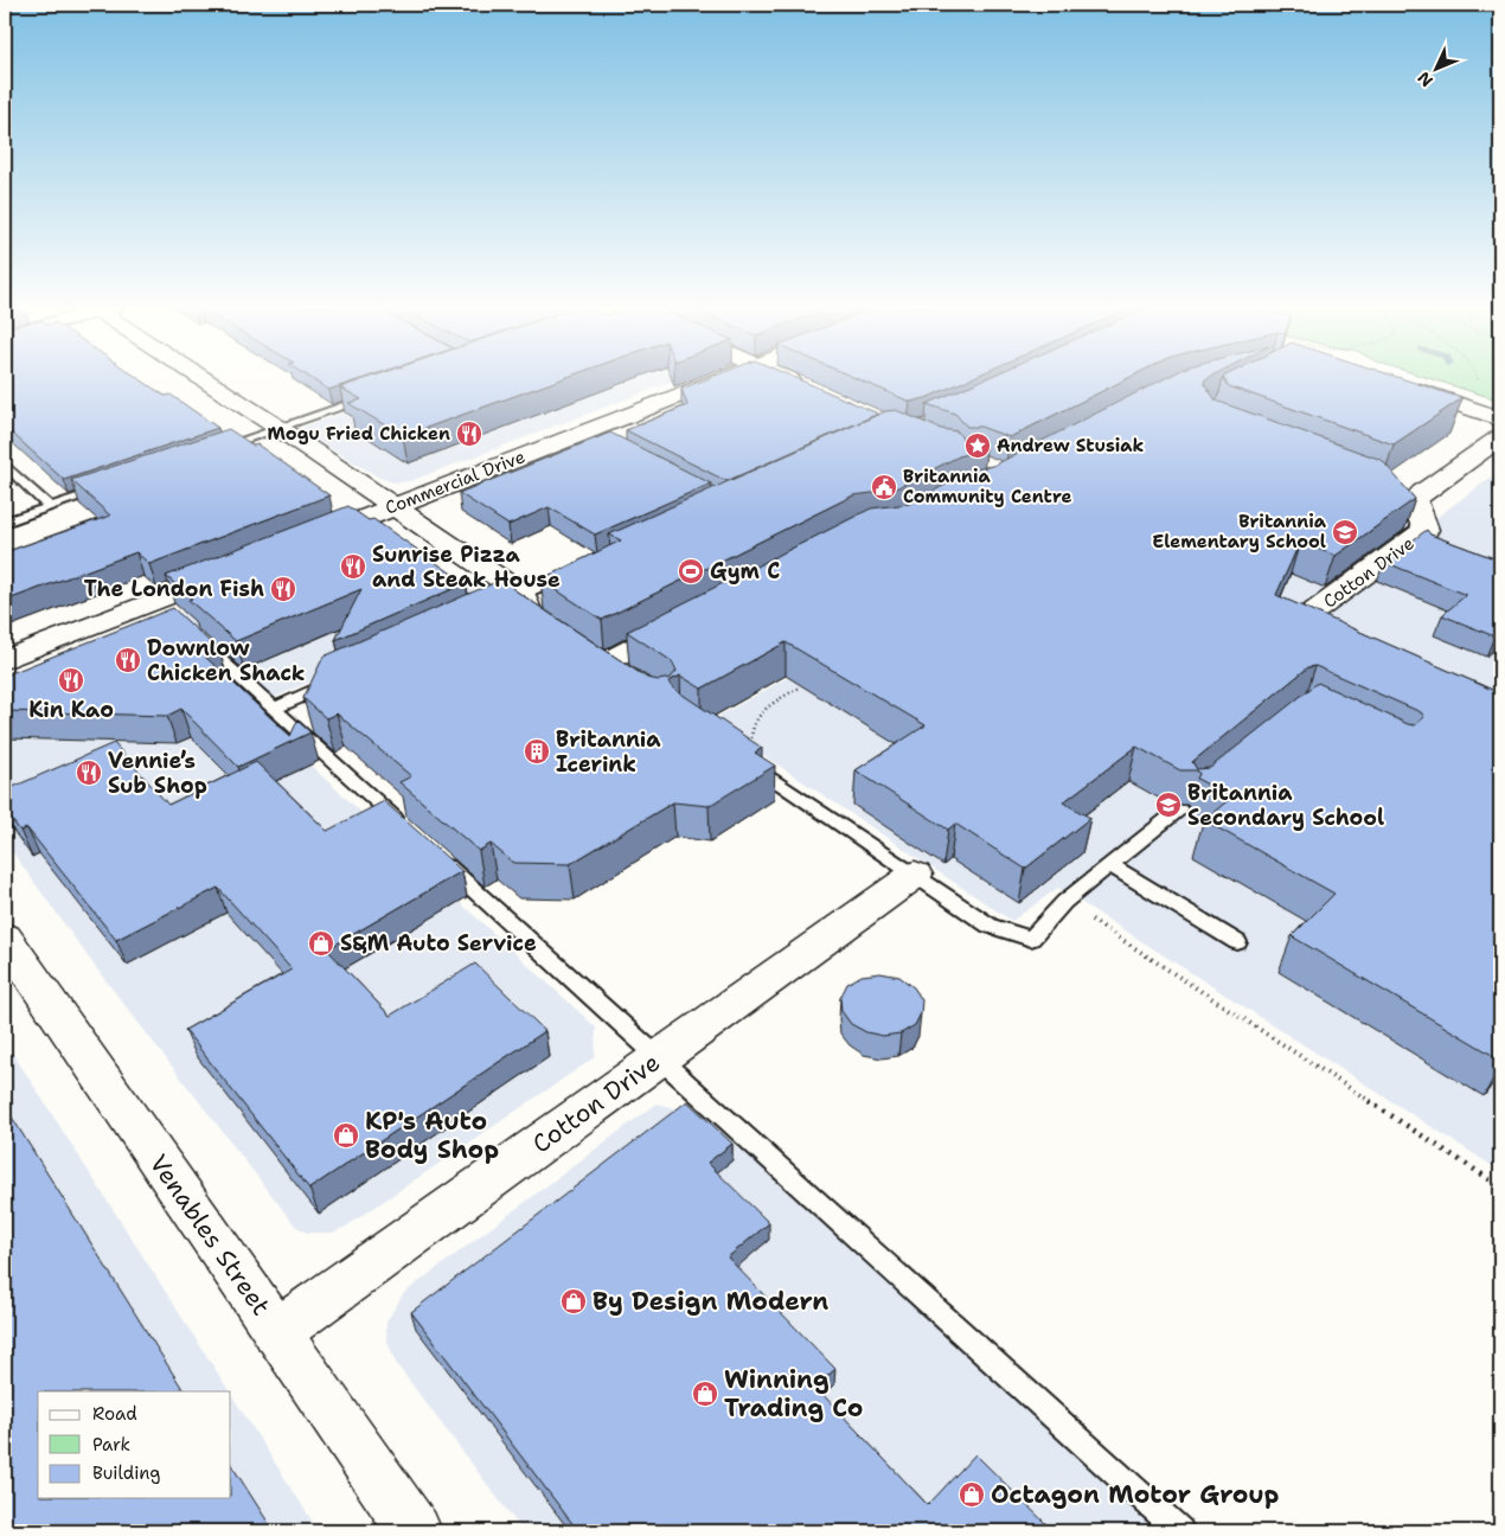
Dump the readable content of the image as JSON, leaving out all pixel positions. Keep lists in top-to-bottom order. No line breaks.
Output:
{"streets":{"street":["Commercial Drive","Cotton Drive","Venables Street"]},"crossings":[["Cotton Drive","Venables Street"]],"places":{"restaurant":["Mogu Fried Chicken","Sunrise Pizza and Steak House","The London Fish","Downlow Chicken Shack","Kin Kao","Vennie’s Sub Shop"],"place":["Andrew Stusiak"],"public building":["Britannia Community Centre"],"school or university":["Britannia Elementary School","Britannia Secondary School"],"sports":["Gym C"],"building":["Britannia Icerink"],"shop":["S&M Auto Service","KP's Auto Body Shop","By Design Modern","Winning Trading Co","Octagon Motor Group"]},"legend":["Road","Park","Building"],"north":"bottom left"}
